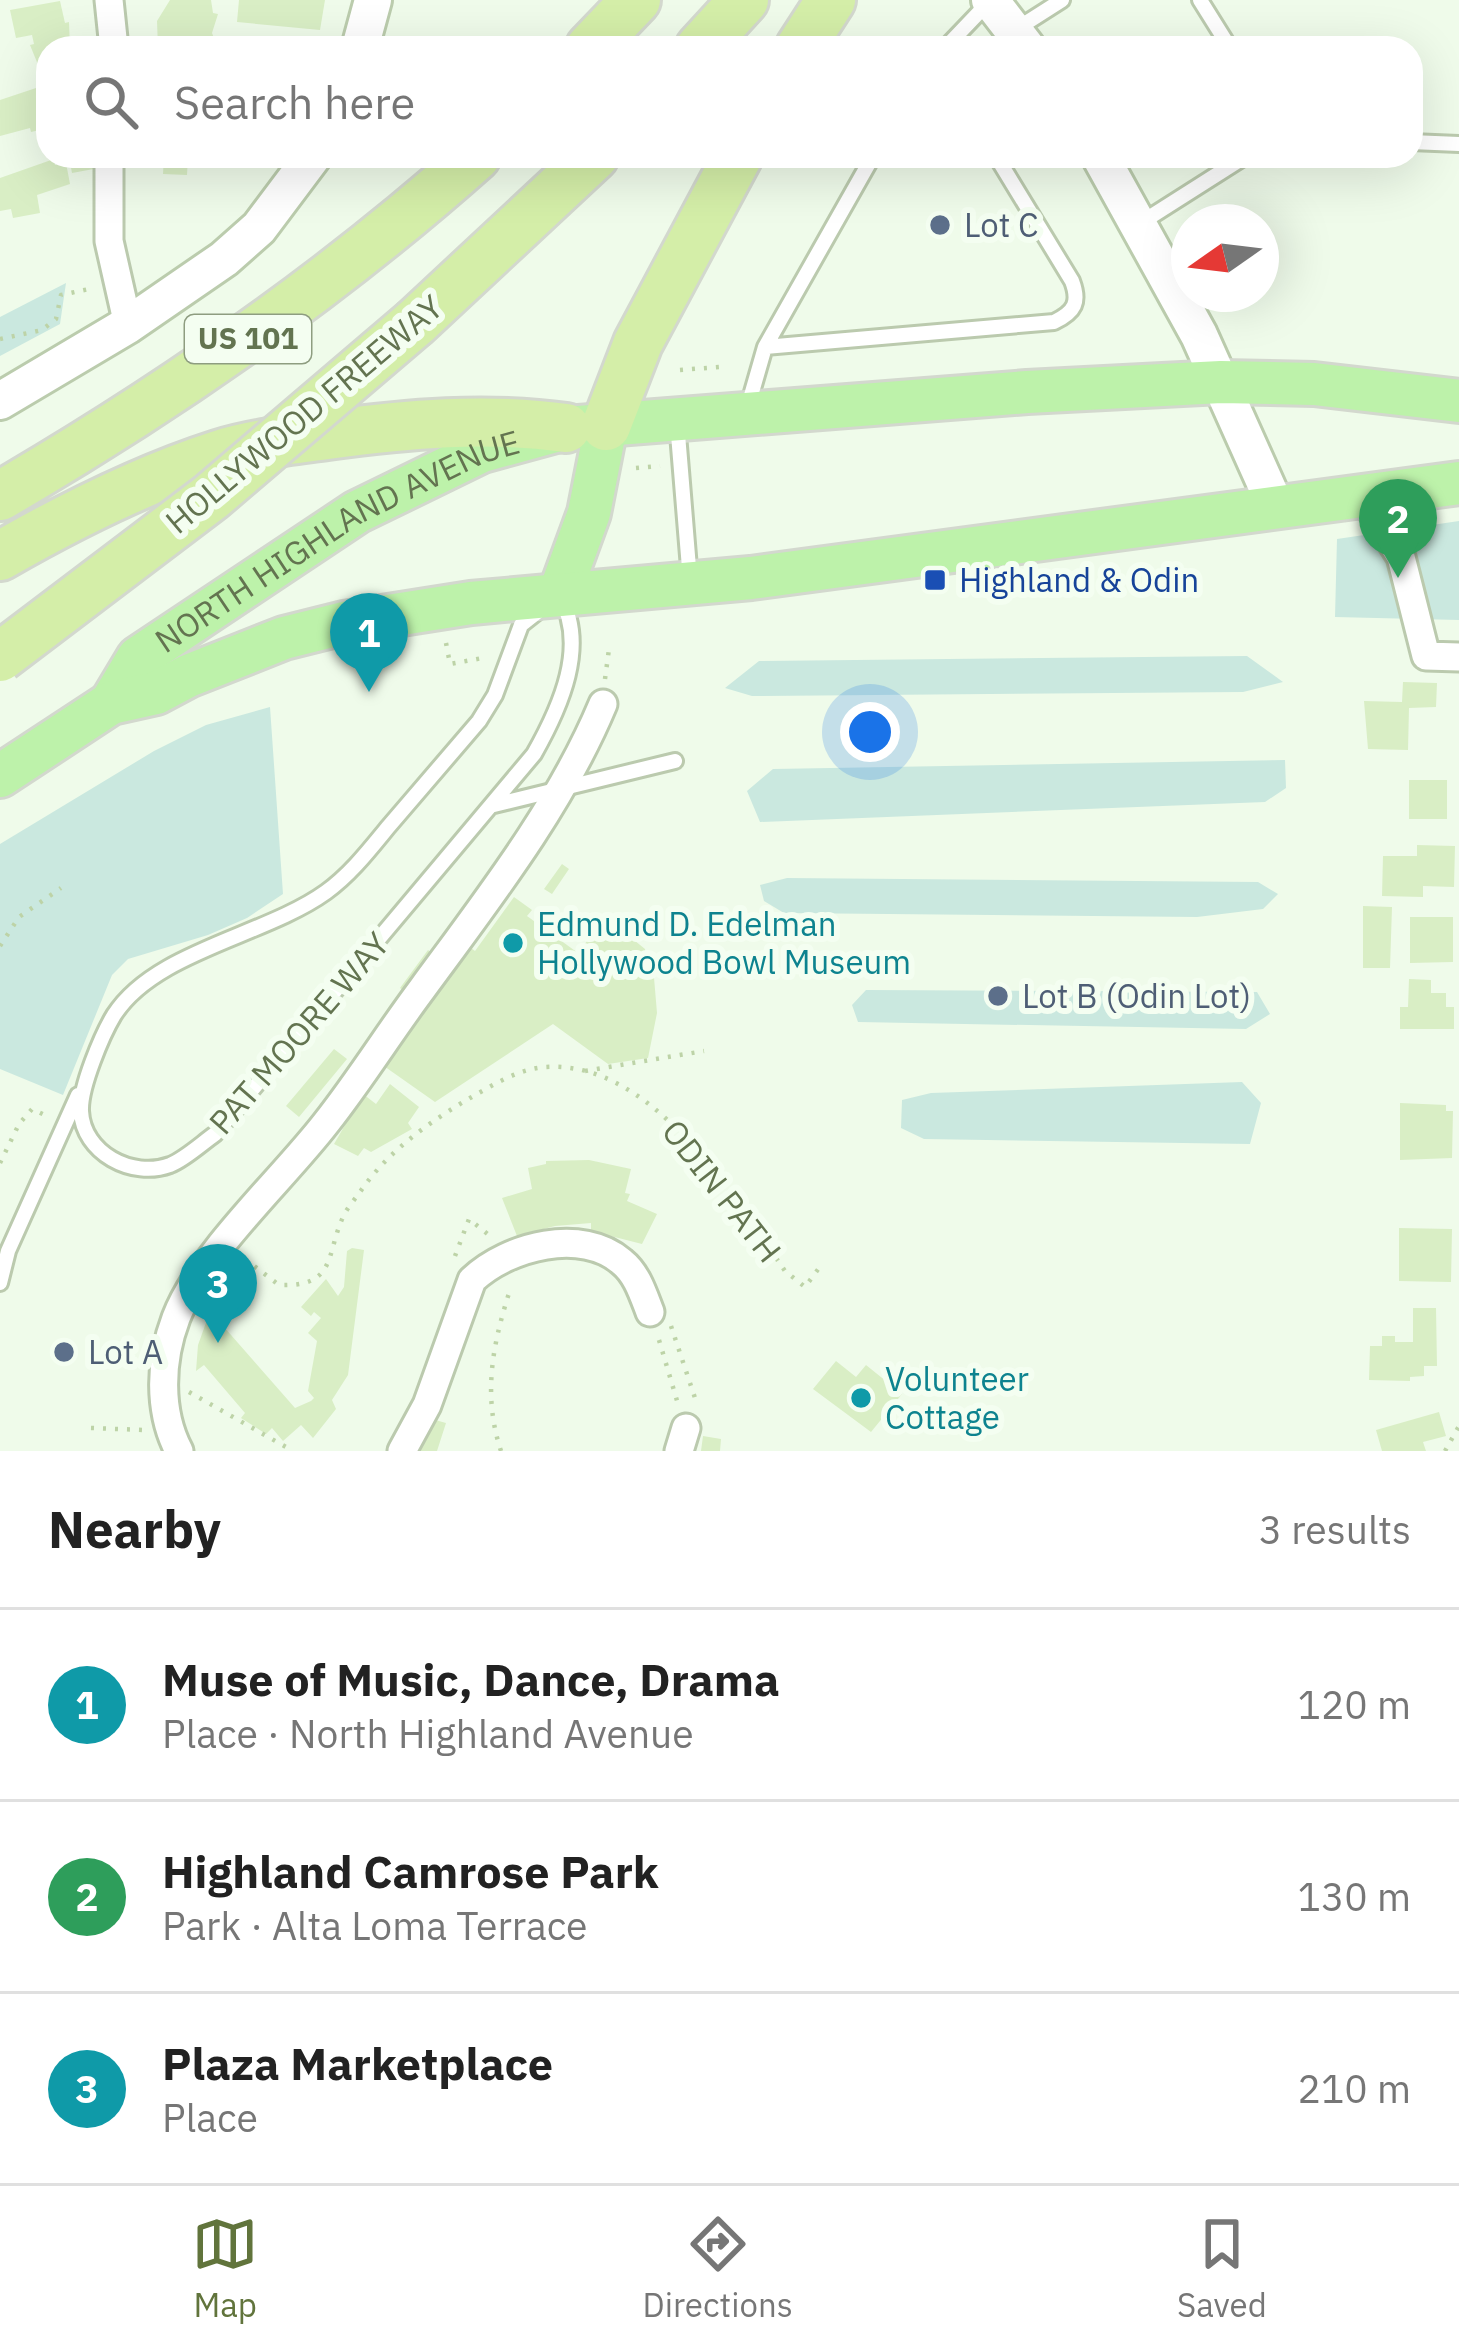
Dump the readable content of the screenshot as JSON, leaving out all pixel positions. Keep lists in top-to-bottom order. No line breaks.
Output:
{"streets":{"highway":["US 101","HOLLYWOOD FREEWAY"],"main road":["NORTH HIGHLAND AVENUE","PAT MOORE WAY"],"path":["ODIN PATH"]},"crossings":[["NORTH HIGHLAND AVENUE","PAT MOORE WAY"]],"places":{"other":["Lot C","Edmund D. Edelman Hollywood Bowl Museum","Lot B (Odin Lot)","Lot A","Volunteer Cottage"],"transit":["Highland & Odin"]},"north":"left","page":{"search":"Search here","pins":["2","1","3"],"heading":["Nearby","3 results"],"list":[{"mark":"1","name":"Muse of Music, Dance, Drama","note":"Place · North Highland Avenue","value":"120 m"},{"mark":"2","name":"Highland Camrose Park","note":"Park · Alta Loma Terrace","value":"130 m"},{"mark":"3","name":"Plaza Marketplace","note":"Place","value":"210 m"}],"nav":["Map","Directions","Saved"]}}
